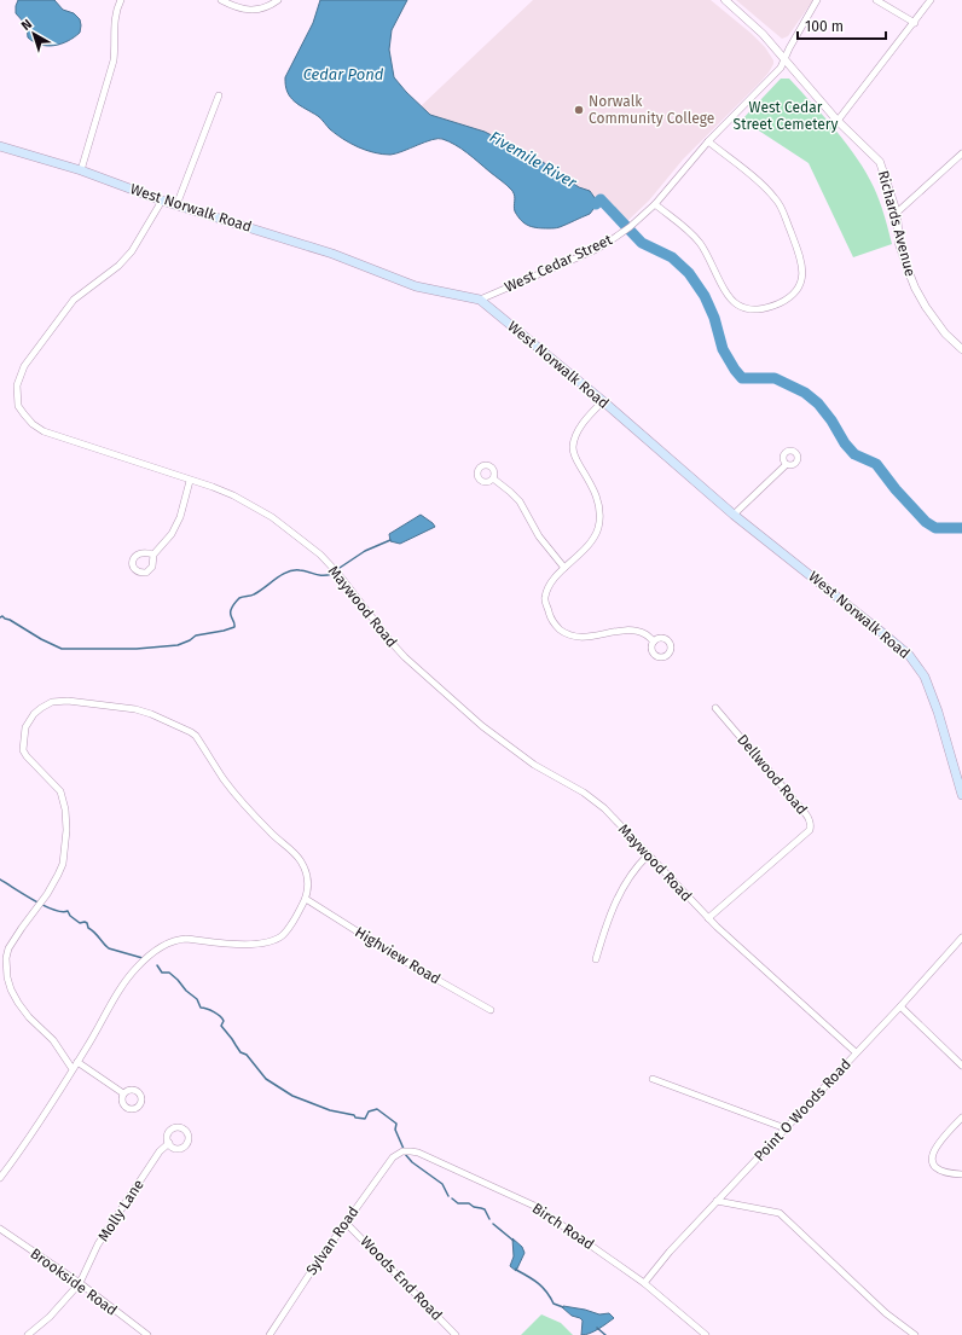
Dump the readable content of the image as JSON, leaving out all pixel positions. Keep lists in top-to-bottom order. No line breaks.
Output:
{"streets":{"main road":["West Norwalk Road"],"street":["Richards Avenue","West Cedar Street","Maywood Road","Dellwood Road","Highview Road","Point O Woods Road","Molly Lane","Birch Road","Sylvan Road","Woods End Road","Brookside Road"]},"crossings":[["West Norwalk Road","West Cedar Street"],["West Norwalk Road","Maywood Road"],["Richards Avenue","West Cedar Street"],["Maywood Road","Dellwood Road"],["Maywood Road","Point O Woods Road"],["Point O Woods Road","Birch Road"],["Molly Lane","Brookside Road"],["Birch Road","Sylvan Road"],["Sylvan Road","Woods End Road"]],"water":["Cedar Pond","Fivemile River"],"parks":["West Cedar Street Cemetery"],"places":["Norwalk Community College"],"scale_bar":"100 m","north":"top left"}
